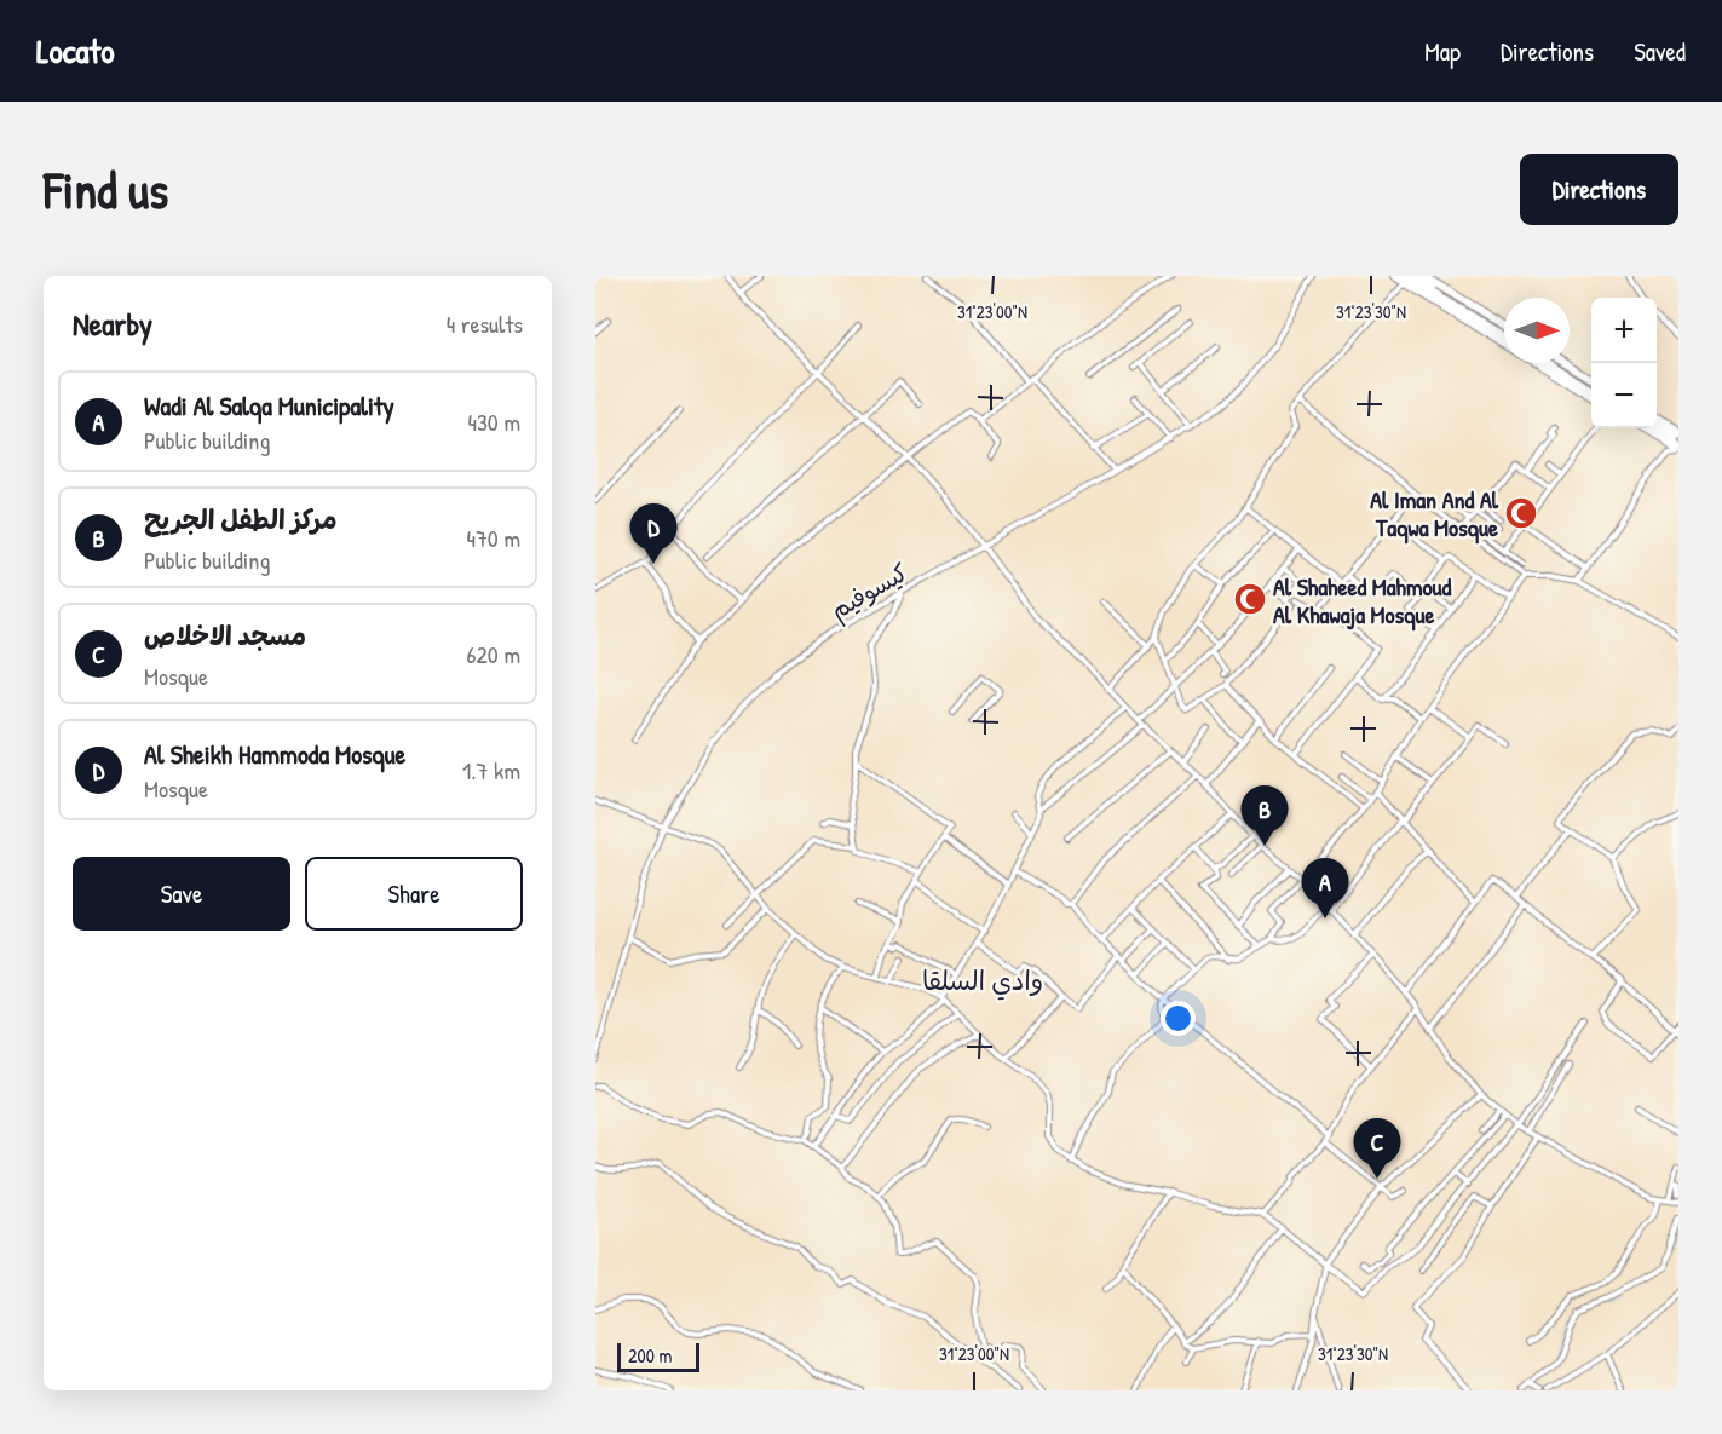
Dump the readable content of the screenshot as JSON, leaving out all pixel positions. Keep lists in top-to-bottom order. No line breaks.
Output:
{"streets":{"street":["كيسوفيم"]},"districts":["وادي السلقا"],"places":{"mosque":["Al Iman And Al Taqwa Mosque","Al Shaheed Mahmoud Al Khawaja Mosque"]},"scale_bar":"200 m","north":"right","page":{"header":"Locato","nav":["Map","Directions","Saved"],"buttons":["Directions",["Save","Share"]],"title":"Find us","heading":["Nearby","4 results"],"map_buttons":["+","−"],"list":[{"mark":"A","name":"Wadi Al Salqa Municipality","note":"Public building","value":"430 m"},{"mark":"B","name":"مركز الطفل الجريح","note":"Public building","value":"470 m"},{"mark":"C","name":"مسجد الاخلاص","note":"Mosque","value":"620 m"},{"mark":"D","name":"Al Sheikh Hammoda Mosque","note":"Mosque","value":"1.7 km"}],"pins":["D","B","A","C"],"scale":"200 m"},"coordinates":["31°23'00\"N","31°23'30\"N"]}
